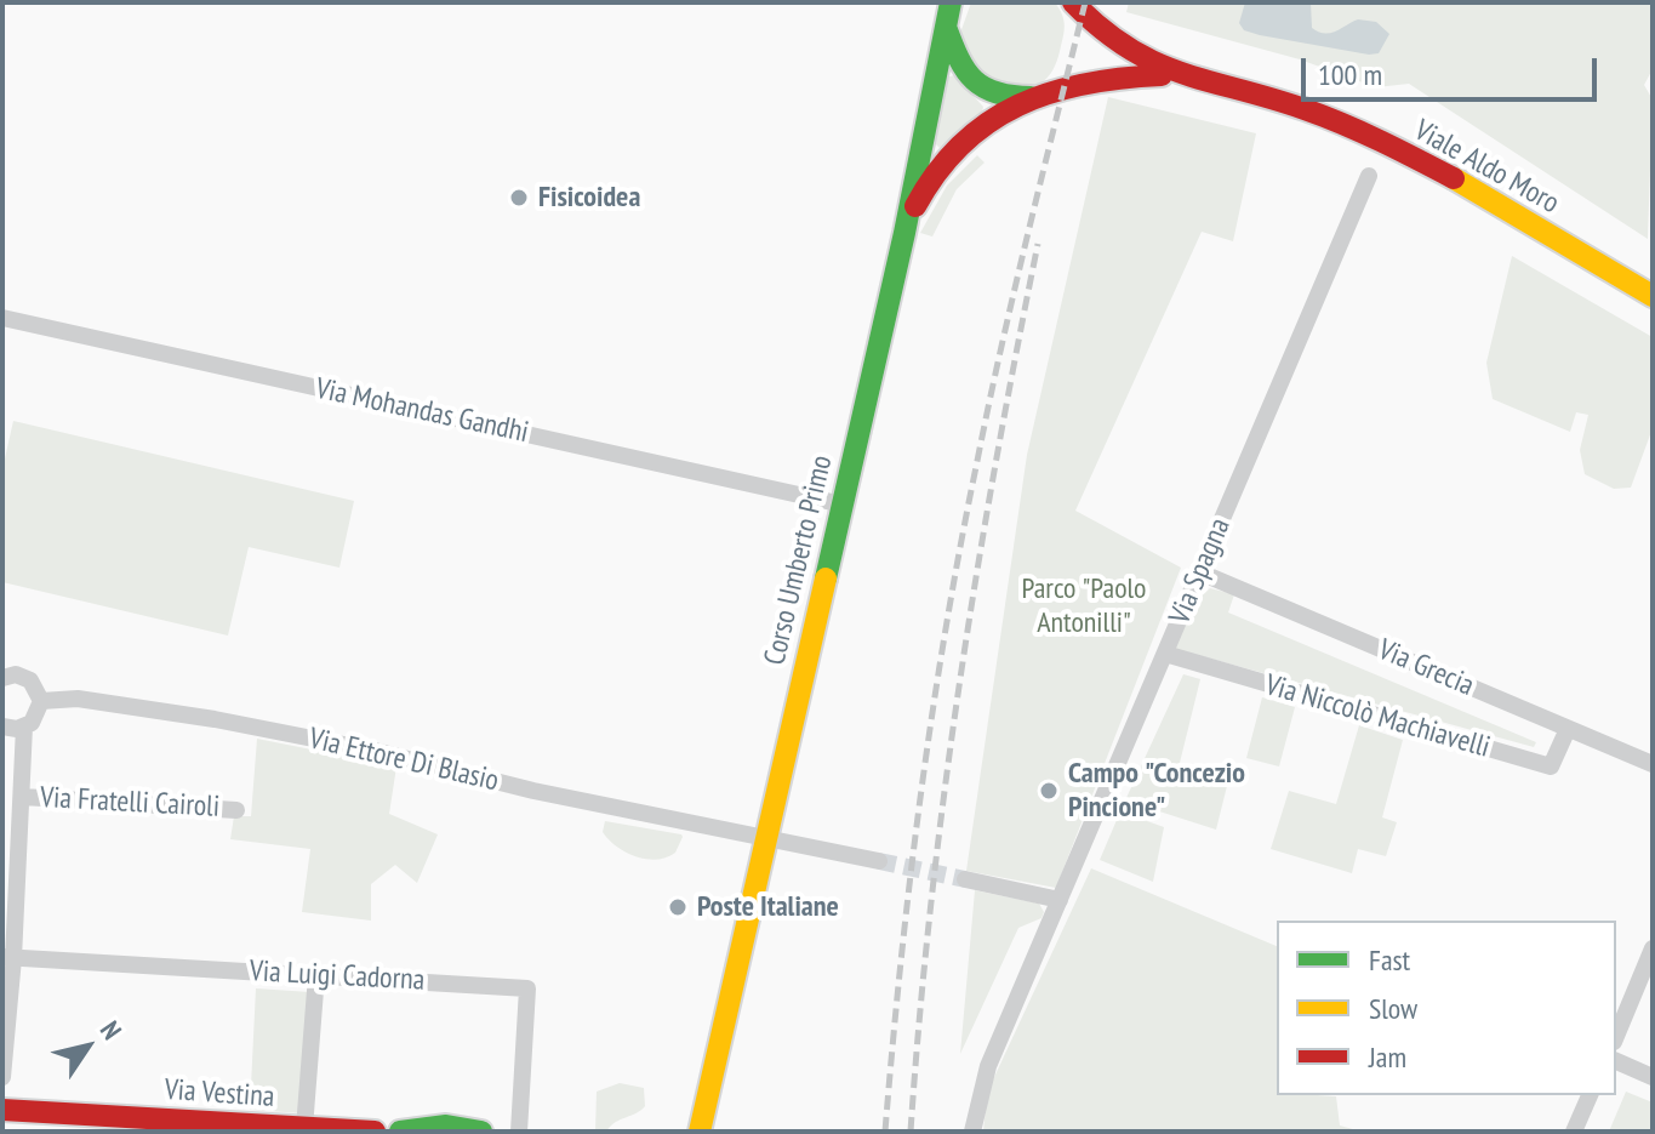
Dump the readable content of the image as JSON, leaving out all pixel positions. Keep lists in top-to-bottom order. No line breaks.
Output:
{"streets":{"main road":["Viale Aldo Moro","Corso Umberto Primo","Via Vestina"],"street":["Via Mohandas Gandhi","Via Spagna","Via Grecia","Via Niccolò Machiavelli","Via Ettore Di Blasio","Via Fratelli Cairoli","Via Luigi Cadorna"]},"crossings":[["Viale Aldo Moro","Corso Umberto Primo"],["Via Mohandas Gandhi","Corso Umberto Primo"],["Corso Umberto Primo","Via Ettore Di Blasio"],["Via Spagna","Via Grecia"],["Via Spagna","Via Niccolò Machiavelli"],["Via Grecia","Via Niccolò Machiavelli"]],"parks":["Parco \"Paolo Antonilli\""],"places":["Fisicoidea","Campo \"Concezio Pincione\"","Poste Italiane"],"legend":["Fast","Slow","Jam"],"scale_bar":"100 m","north":"top right"}
